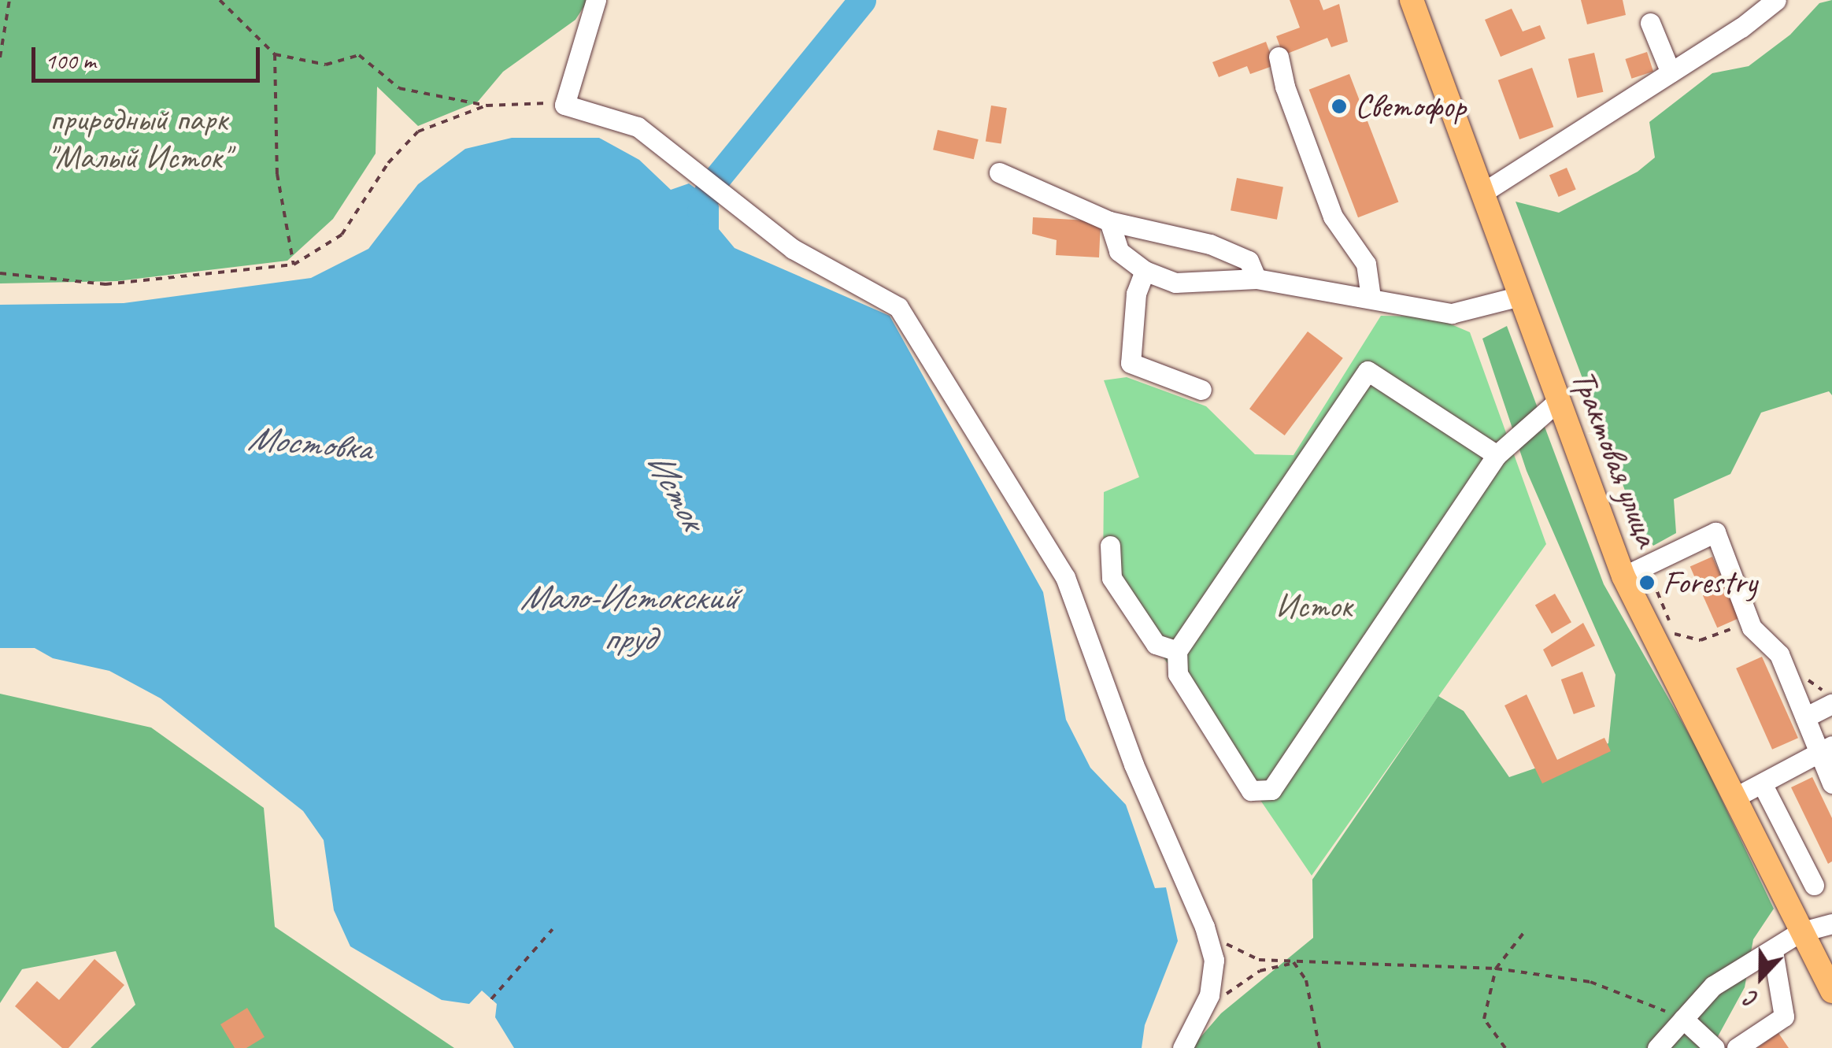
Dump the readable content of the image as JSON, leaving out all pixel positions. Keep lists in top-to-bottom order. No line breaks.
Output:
{"streets":{"main road":["Трактовая улица"]},"water":["Мостовка","Исток","Мало-Истокский пруд"],"parks":["природный парк \"Малый Исток\"","Исток"],"places":["Светофор","Forestry"],"scale_bar":"100 m","north":"bottom"}
